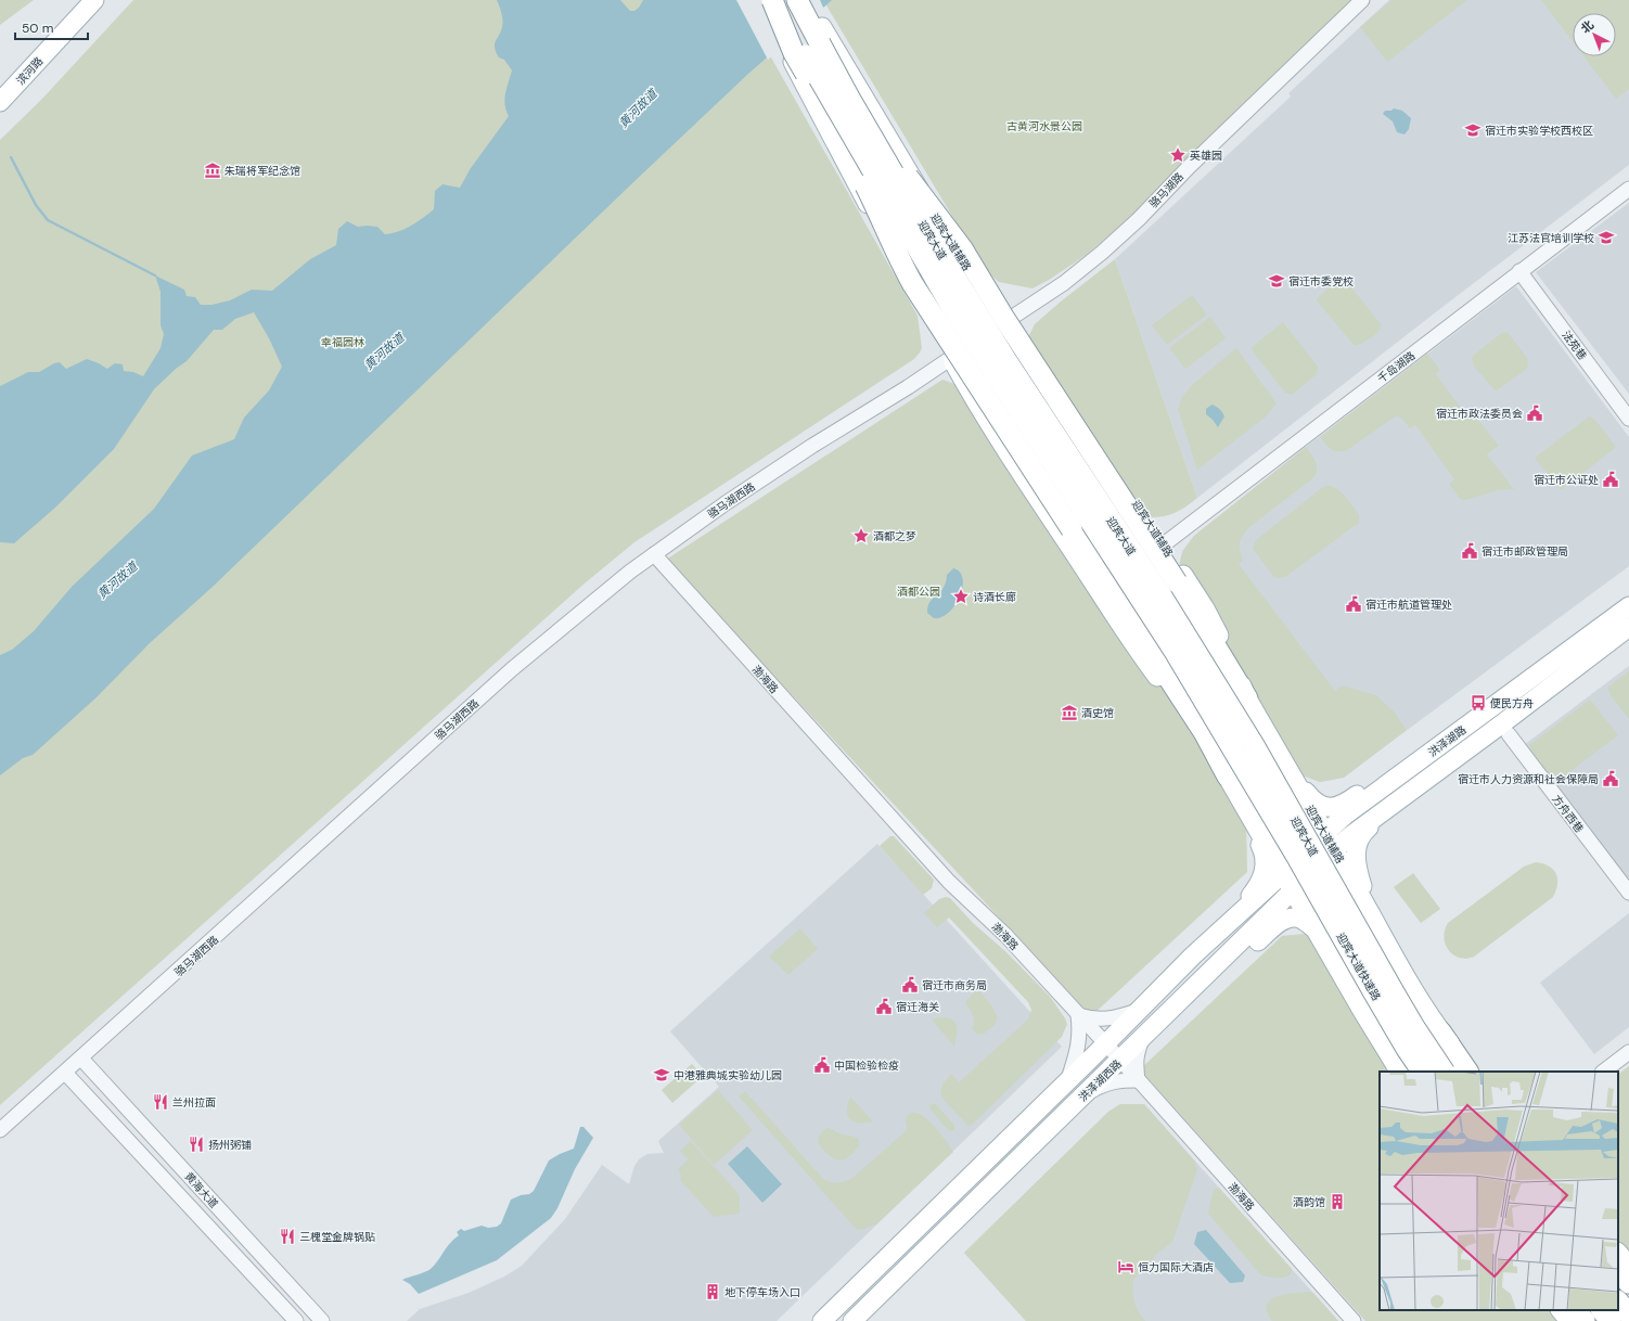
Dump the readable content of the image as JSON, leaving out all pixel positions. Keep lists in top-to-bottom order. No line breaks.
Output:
{"streets":{"highway":["迎宾大道","迎宾大道快速路"],"main road":["滨河路","迎宾大道辅路","洪泽湖路","洪泽湖西路"],"street":["骆马湖路","法苑巷","千岛湖路","骆马湖西路","渤海路","方舟西巷","黄海大道"]},"crossings":[["骆马湖路","迎宾大道辅路"],["骆马湖路","骆马湖西路"],["迎宾大道","迎宾大道辅路"],["迎宾大道","迎宾大道快速路"],["迎宾大道辅路","千岛湖路"],["迎宾大道辅路","洪泽湖路"],["迎宾大道辅路","洪泽湖西路"],["法苑巷","千岛湖路"],["骆马湖西路","渤海路"],["骆马湖西路","黄海大道"],["渤海路","洪泽湖西路"],["洪泽湖路","洪泽湖西路"]],"water":["黄河故道"],"parks":["古黄河水景公园","幸福园林","酒都公园"],"places":{"school or university":["宿迁市实验学校西校区","江苏法官培训学校","宿迁市委党校","中港雅典城实验幼儿园"],"place":["英雄园","酒都之梦","诗酒长廊"],"museum":["朱瑞将军纪念馆","酒史馆"],"public building":["宿迁市政法委员会","宿迁市公证处","宿迁市邮政管理局","宿迁市航道管理处","宿迁市人力资源和社会保障局","宿迁市商务局","宿迁海关","中国检验检疫"],"bus stop":["便民方舟"],"restaurant":["兰州拉面","扬州粥铺","三槐堂金牌锅贴"],"building":["酒韵馆","地下停车场入口"],"hotel":["恒力国际大酒店"]},"scale_bar":"50 m","north":"top left"}
